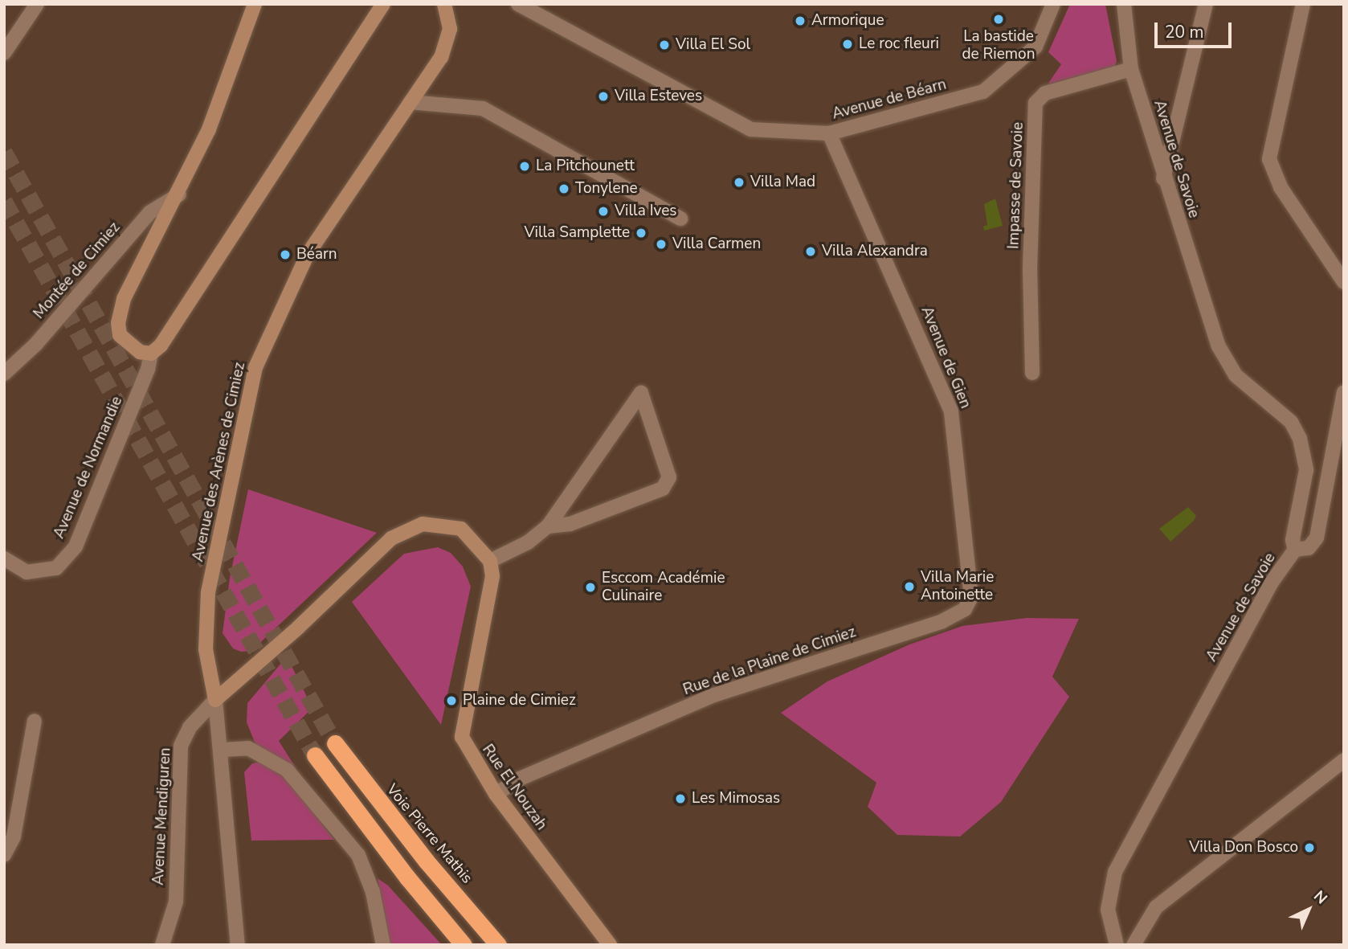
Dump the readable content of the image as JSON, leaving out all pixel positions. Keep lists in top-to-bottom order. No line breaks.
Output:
{"streets":{"highway":["Voie Pierre Mathis"],"street":["Avenue de Béarn","Avenue de Savoie","Impasse de Savoie","Montée de Cimiez","Avenue de Gien","Avenue des Arènes de Cimiez","Avenue de Normandie","Rue de la Plaine de Cimiez","Rue El Nouzah","Avenue Mendiguren"]},"crossings":[["Avenue de Béarn","Avenue de Gien"],["Avenue de Savoie","Impasse de Savoie"],["Avenue de Gien","Rue de la Plaine de Cimiez"],["Avenue des Arènes de Cimiez","Avenue Mendiguren"],["Rue de la Plaine de Cimiez","Rue El Nouzah"]],"places":["La bastide de Riemon","Armorique","Le roc fleuri","Villa El Sol","Villa Esteves","La Pitchounett","Villa Mad","Tonylene","Villa Ives","Villa Samplette","Villa Carmen","Villa Alexandra","Béarn","Villa Marie Antoinette","Esccom Académie Culinaire","Plaine de Cimiez","Les Mimosas","Villa Don Bosco"],"scale_bar":"20 m","north":"top right"}
